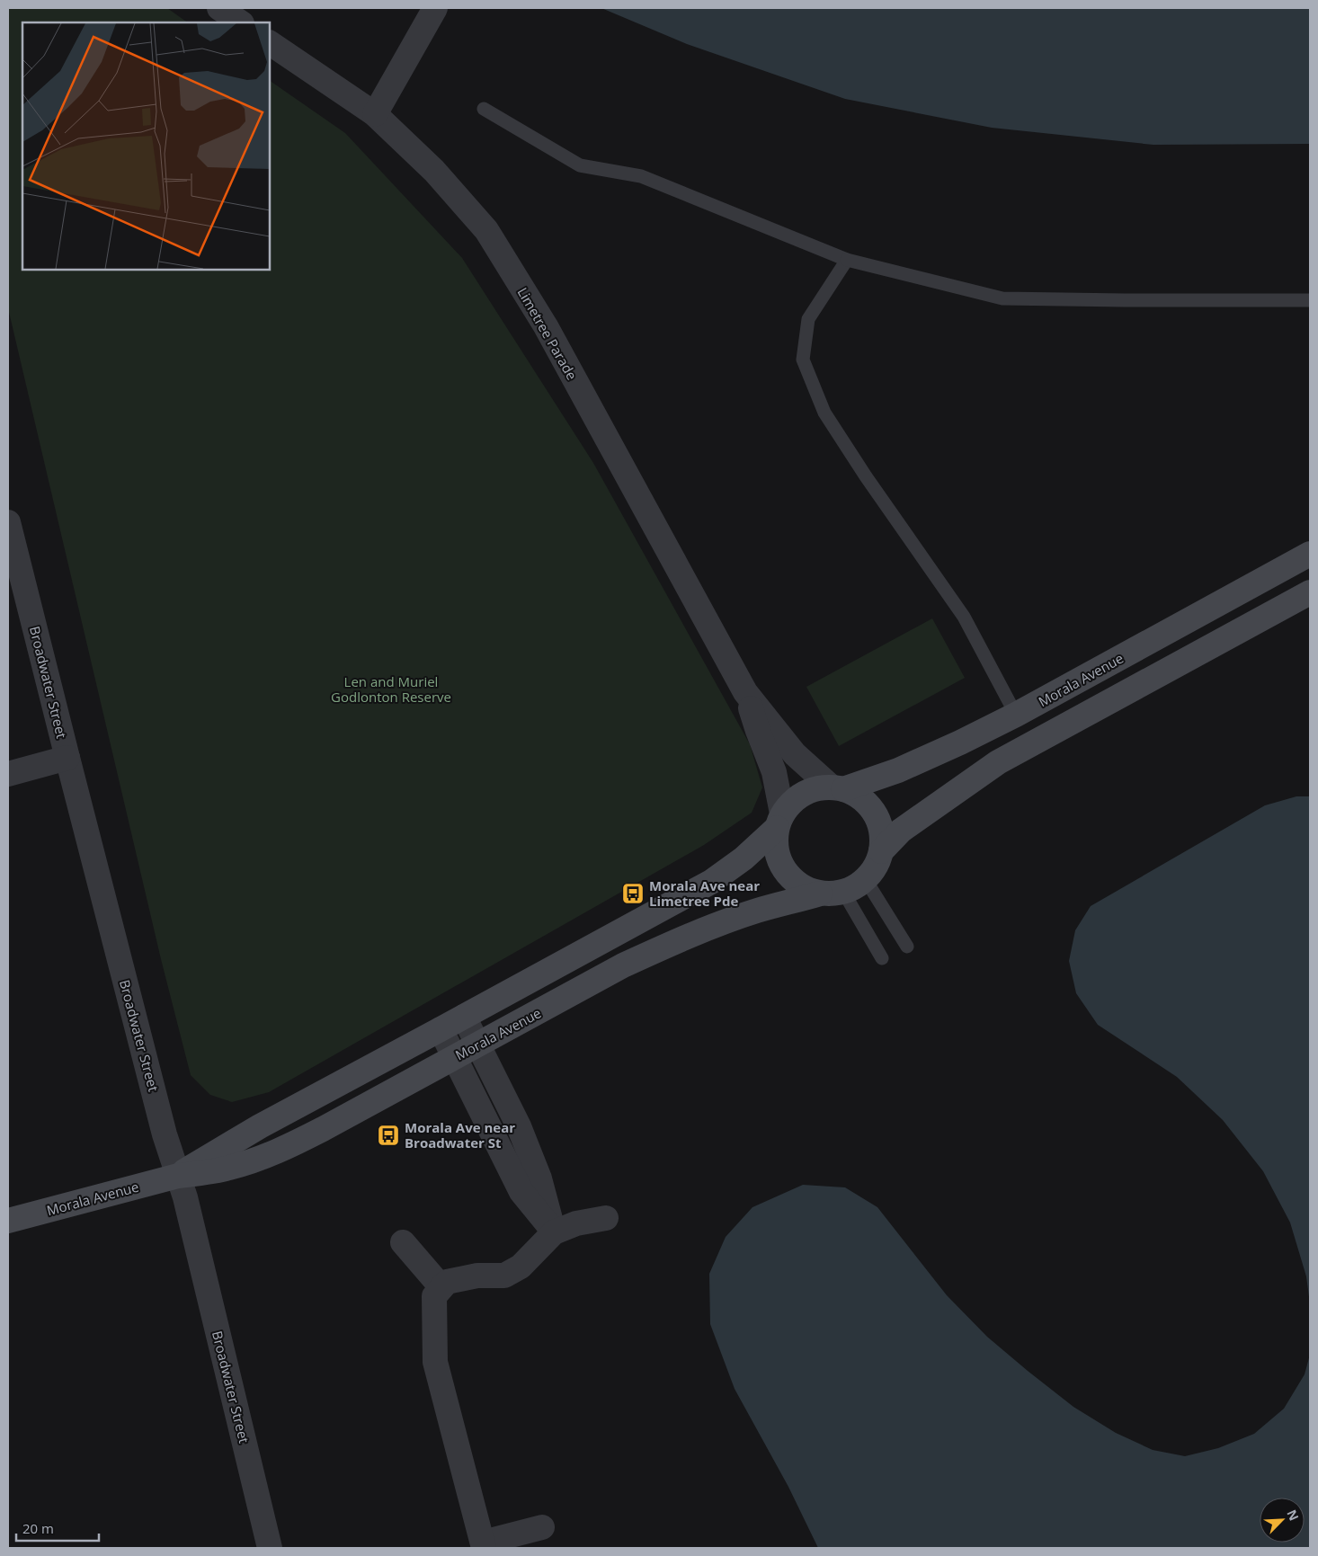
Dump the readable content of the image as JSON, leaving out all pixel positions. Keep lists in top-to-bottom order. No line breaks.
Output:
{"streets":{"main road":["Morala Avenue"],"street":["Limetree Parade","Broadwater Street"]},"crossings":[["Limetree Parade","Morala Avenue"],["Morala Avenue","Broadwater Street"]],"parks":["Len and Muriel Godlonton Reserve"],"places":{"bus stop":["Morala Ave near Limetree Pde","Morala Ave near Broadwater St"]},"scale_bar":"20 m","north":"top right"}
